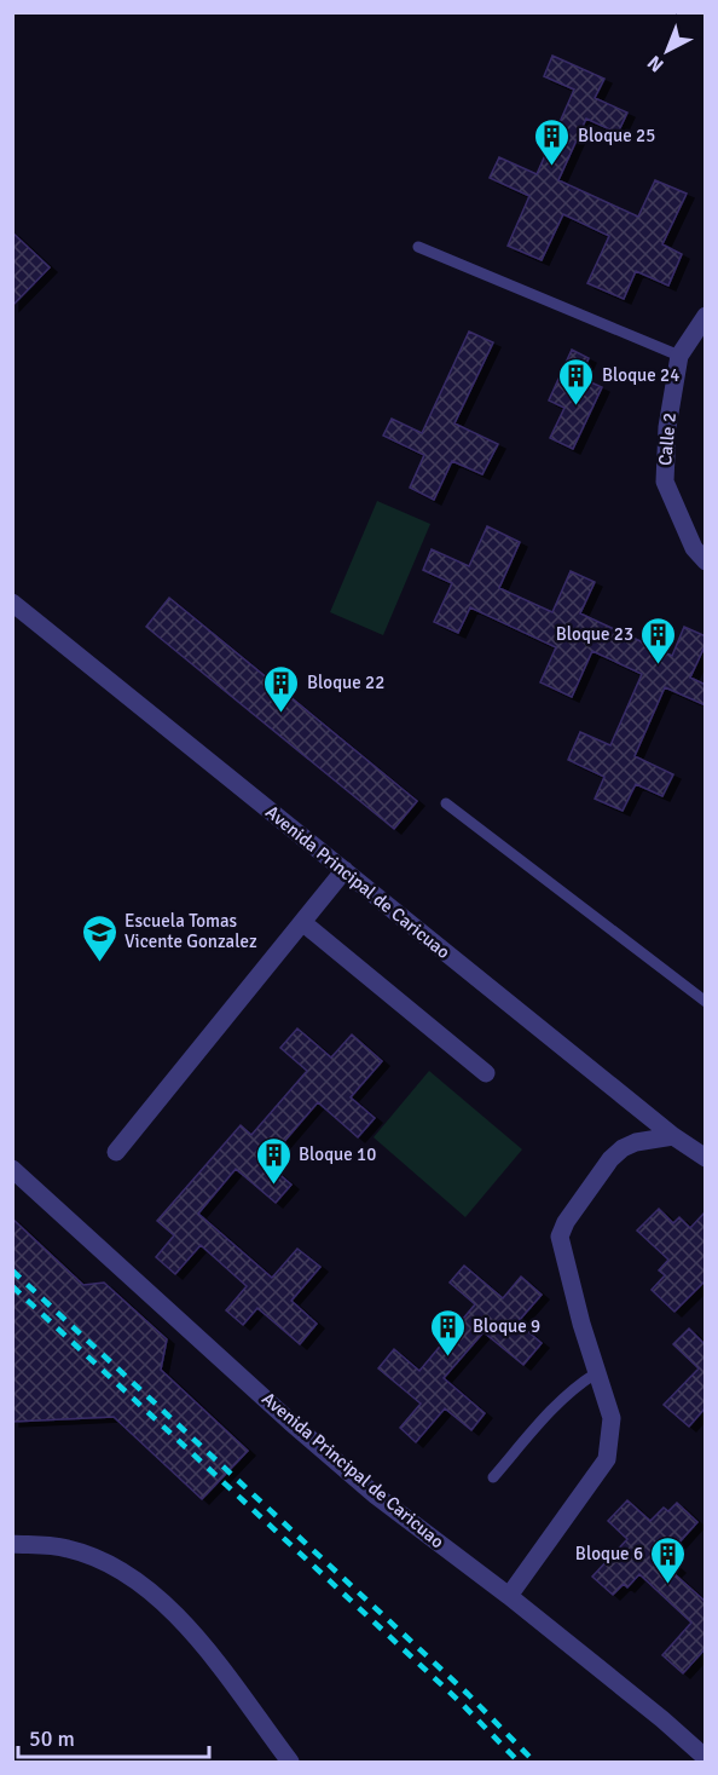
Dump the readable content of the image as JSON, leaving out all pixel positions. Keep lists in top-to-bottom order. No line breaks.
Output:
{"streets":{"street":["Calle 2","Avenida Principal de Caricuao"]},"places":{"building":["Bloque 25","Bloque 24","Bloque 23","Bloque 22","Bloque 10","Bloque 9","Bloque 6"],"school or university":["Escuela Tomas Vicente Gonzalez"]},"scale_bar":"50 m","north":"bottom left"}
